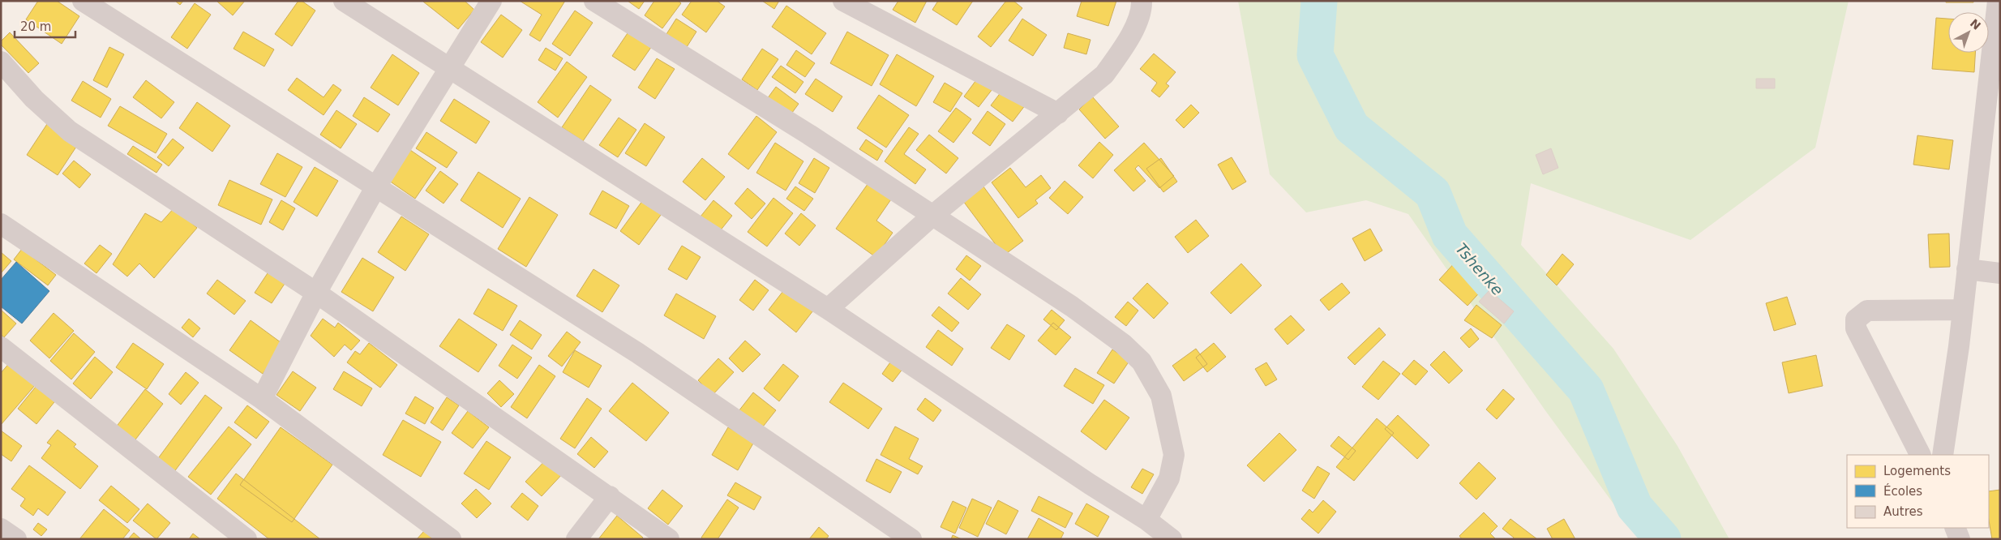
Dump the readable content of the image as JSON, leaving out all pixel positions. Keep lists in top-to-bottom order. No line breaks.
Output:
{"water":["Tshenke"],"legend":["Logements","Écoles","Autres"],"scale_bar":"20 m","north":"top right"}
